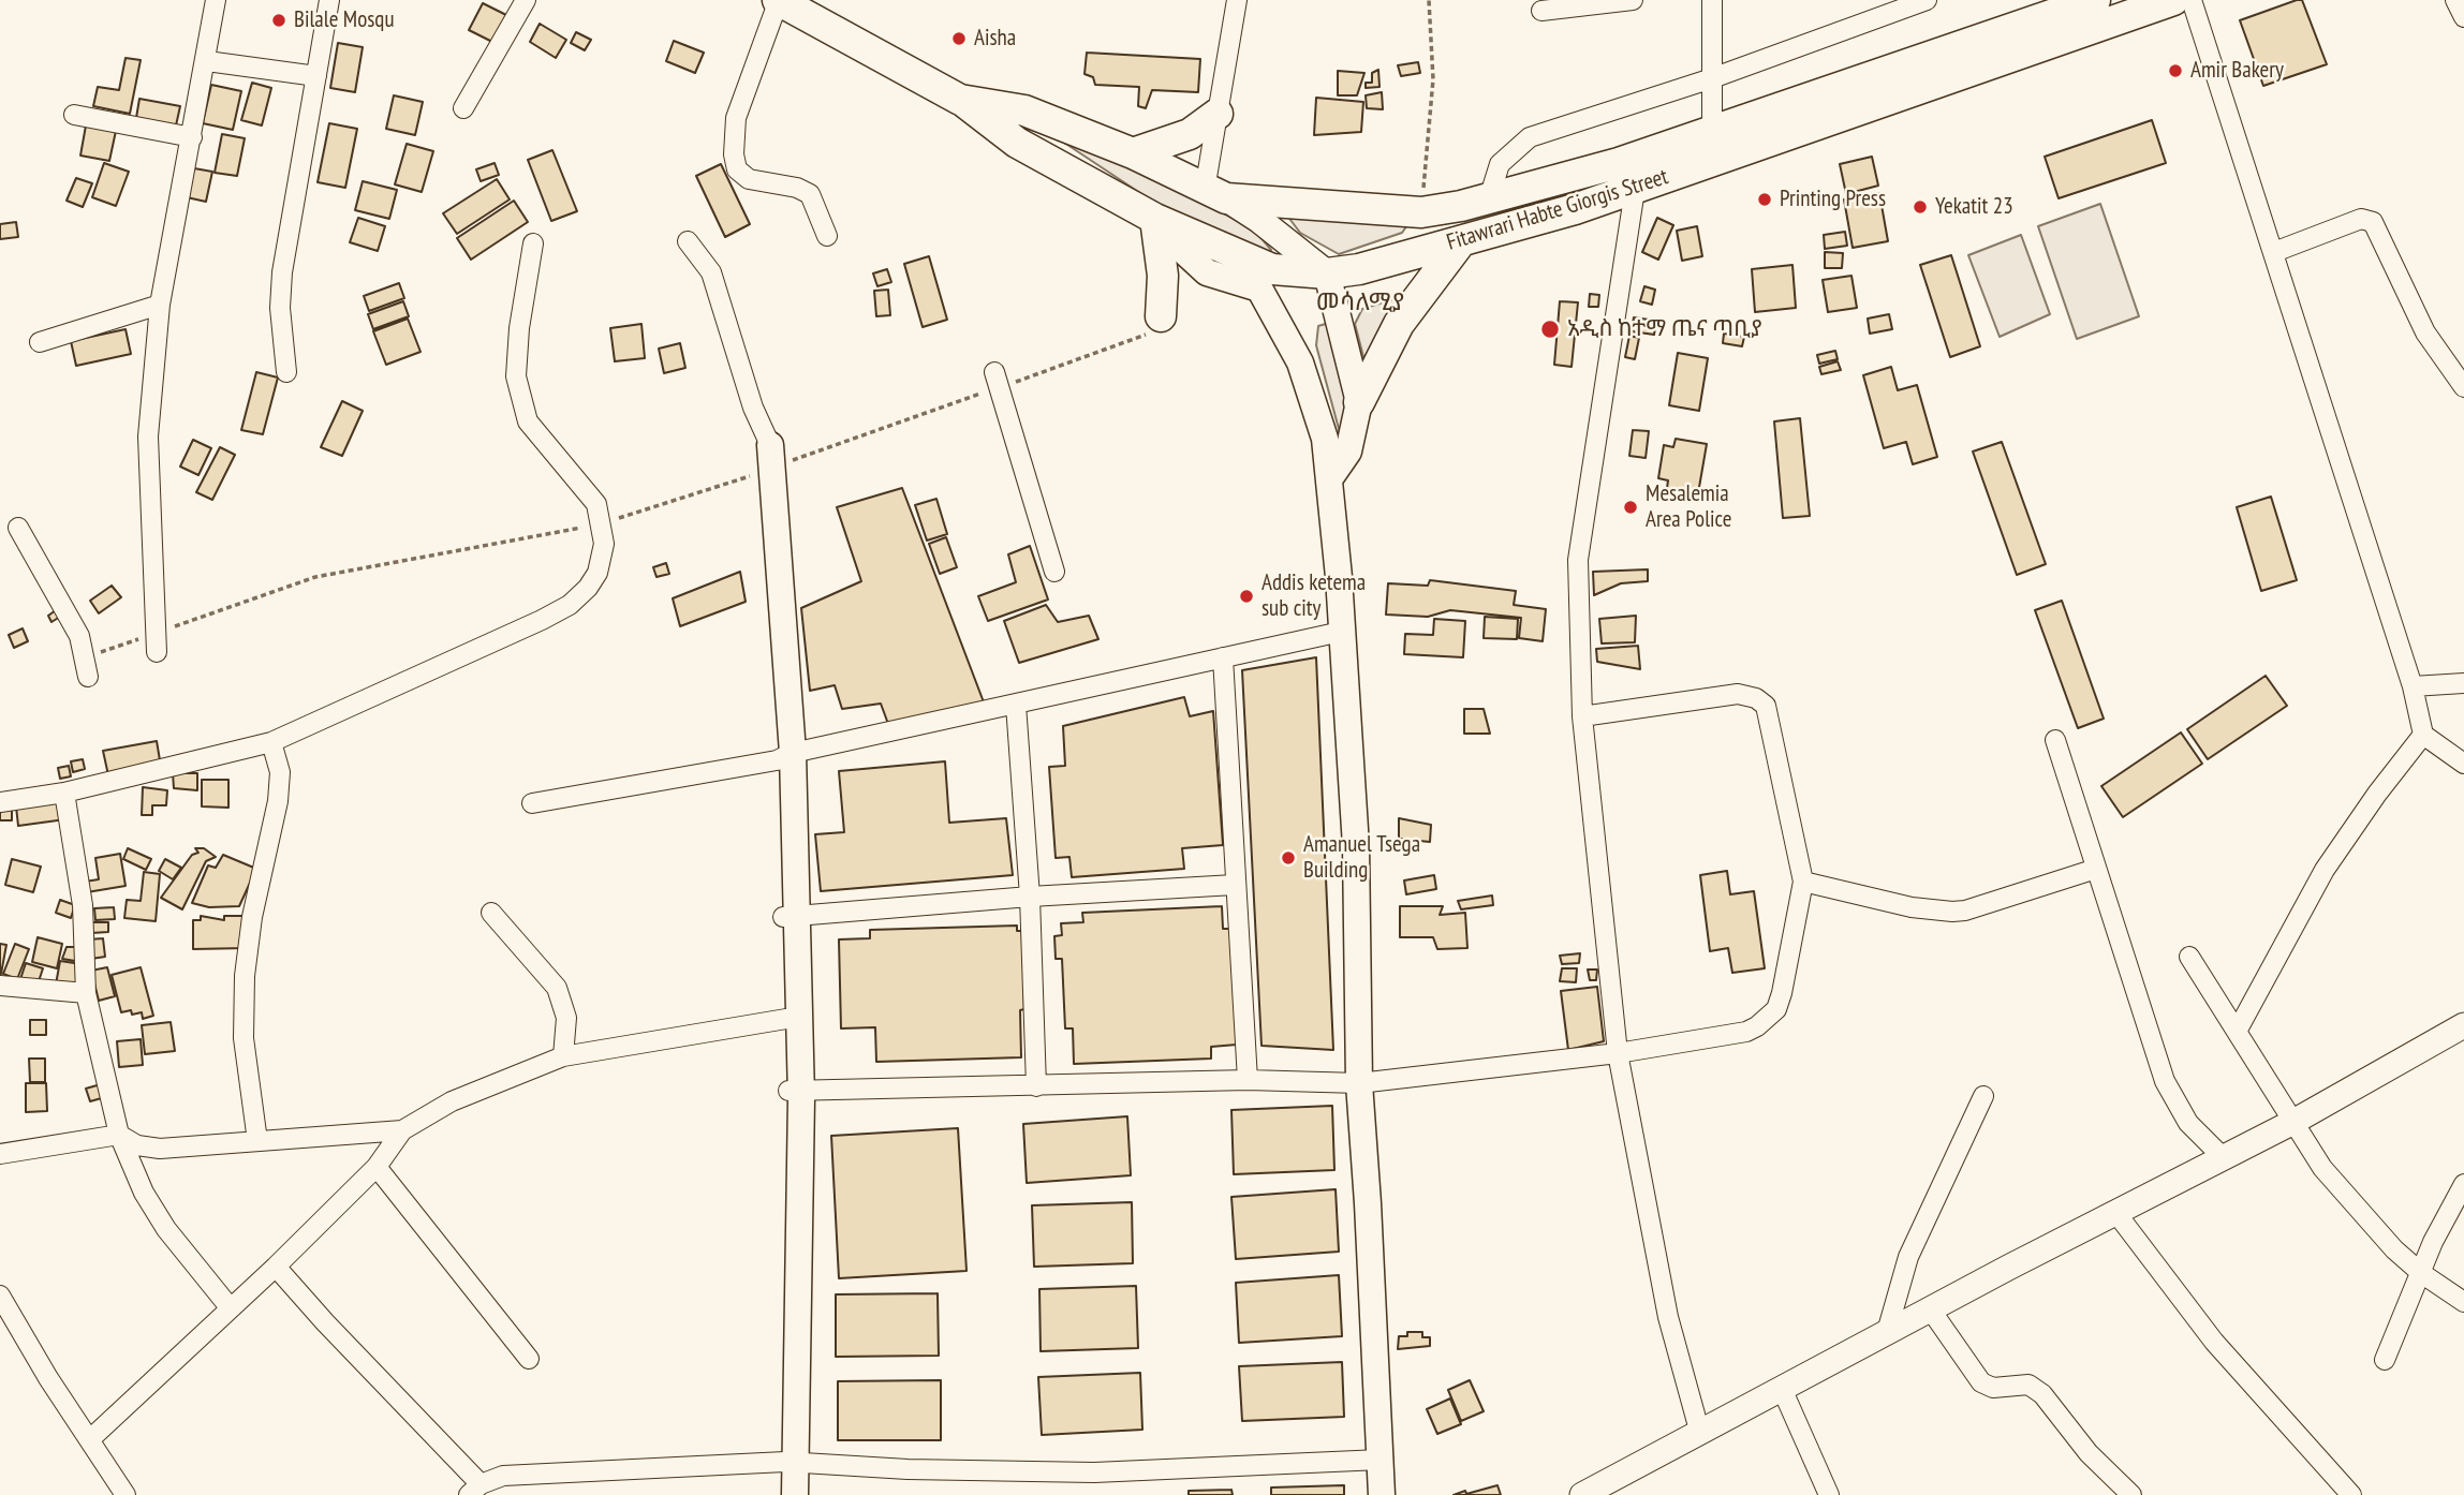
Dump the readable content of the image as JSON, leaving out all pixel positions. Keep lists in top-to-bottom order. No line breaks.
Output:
{"streets":{"main road":["Fitawrari Habte Giorgis Street"]},"districts":["መሳለሚያ"],"places":["Bilale Mosqu","Aisha","Amir Bakery","Printing Press","Yekatit 23","አዲስ ከተማ ጤና ጣቢያ","Mesalemia Area Police","Addis ketema sub city","Amanuel Tsega Building"]}
